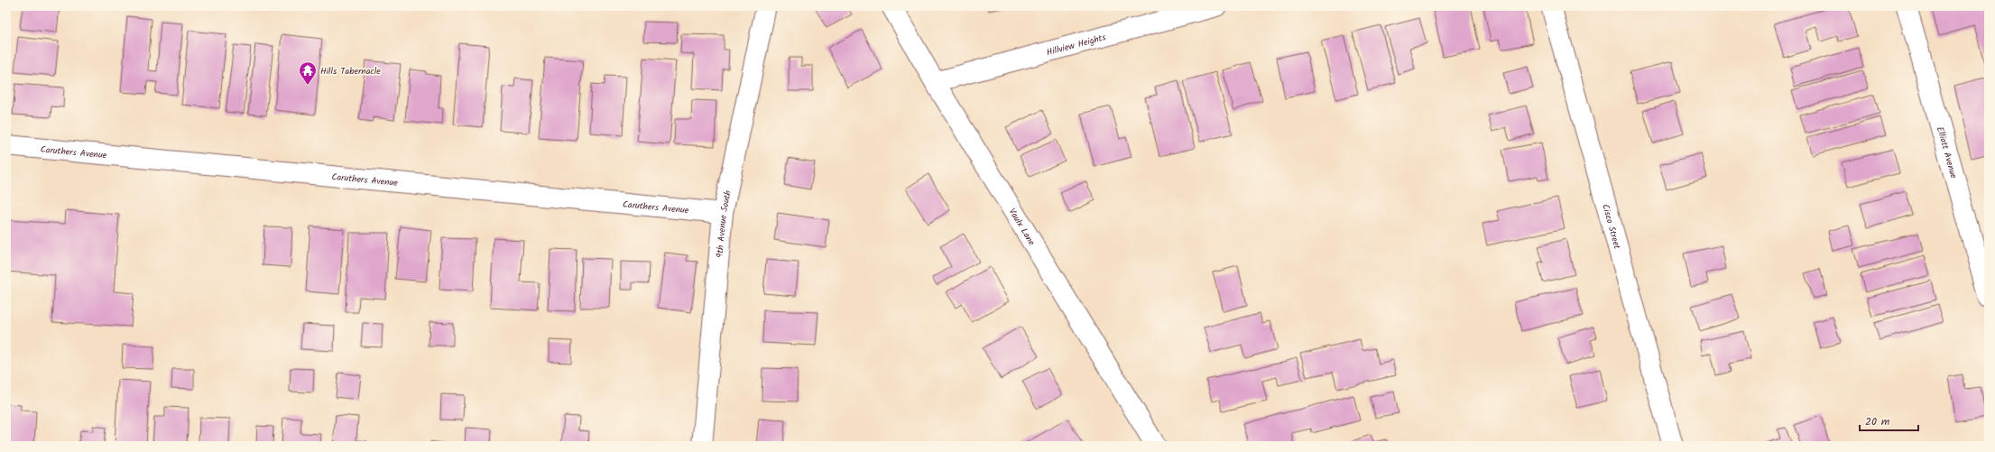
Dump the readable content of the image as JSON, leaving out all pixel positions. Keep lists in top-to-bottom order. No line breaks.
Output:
{"streets":{"street":["Hillview Heights","Caruthers Avenue","Elliott Avenue","9th Avenue South","Vaulx Lane","Cisco Street"]},"crossings":[["Hillview Heights","Vaulx Lane"],["Caruthers Avenue","9th Avenue South"]],"places":{"temple":["Hills Tabernacle"]},"scale_bar":"20 m"}
